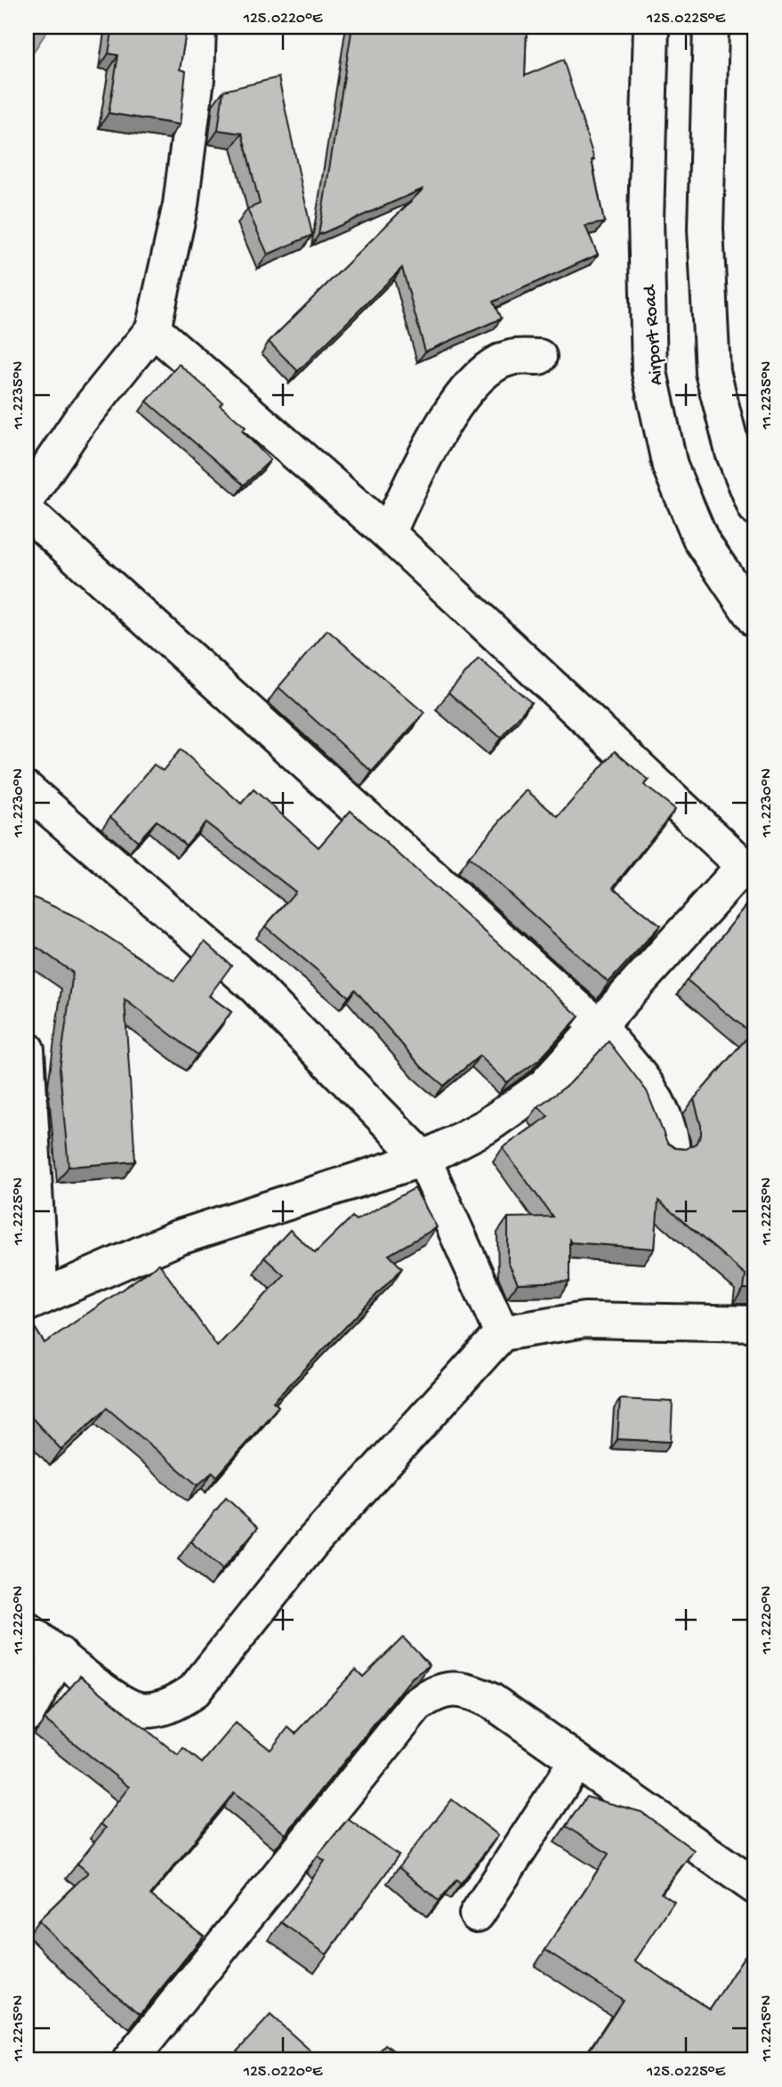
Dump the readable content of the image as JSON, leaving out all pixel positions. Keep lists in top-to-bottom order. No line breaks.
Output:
{"streets":{"street":["Airport Road"]},"coordinates":["125.0220°E","125.0225°E","11.2235°N","11.2230°N","11.2225°N","11.2220°N","11.2215°N"]}
